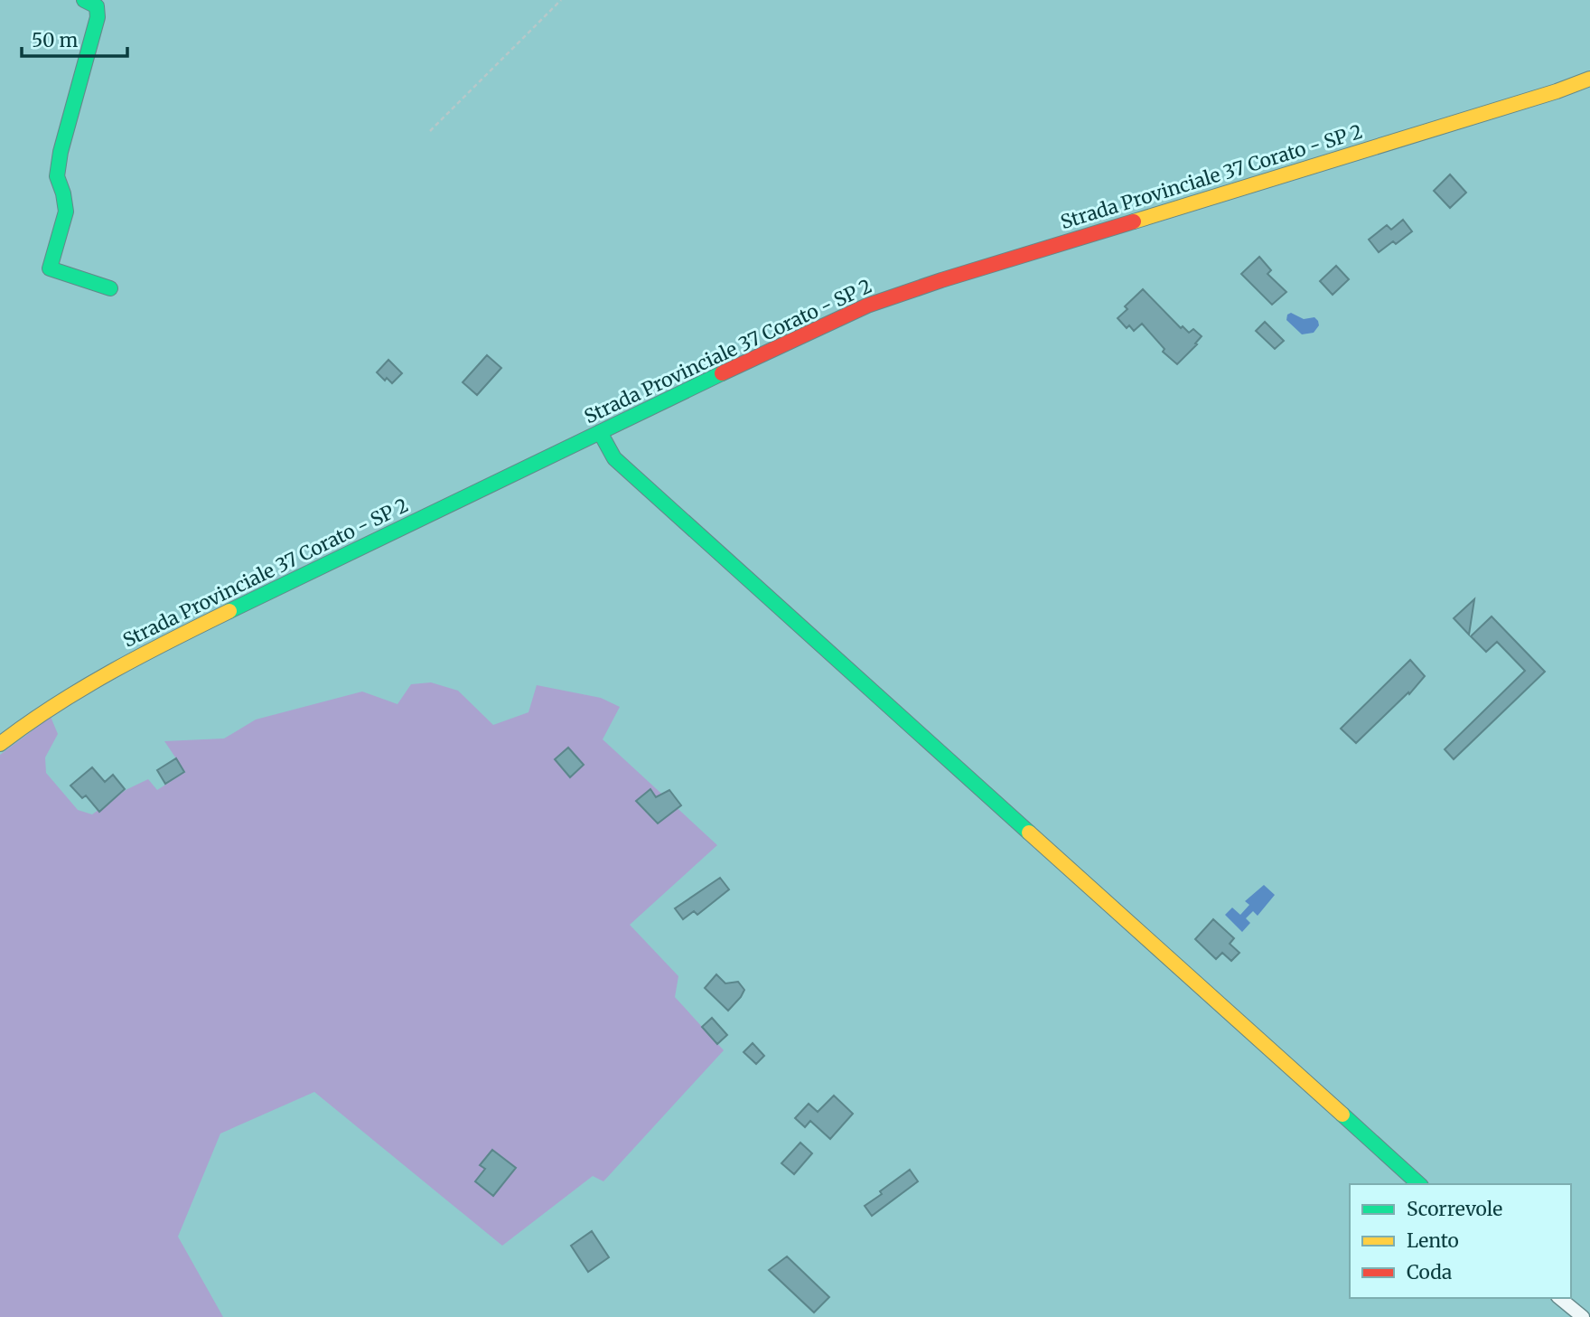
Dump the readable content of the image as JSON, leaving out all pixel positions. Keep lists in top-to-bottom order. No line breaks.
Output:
{"streets":{"main road":["Strada Provinciale 37 Corato - SP 2"]},"legend":["Scorrevole","Lento","Coda"],"scale_bar":"50 m"}
